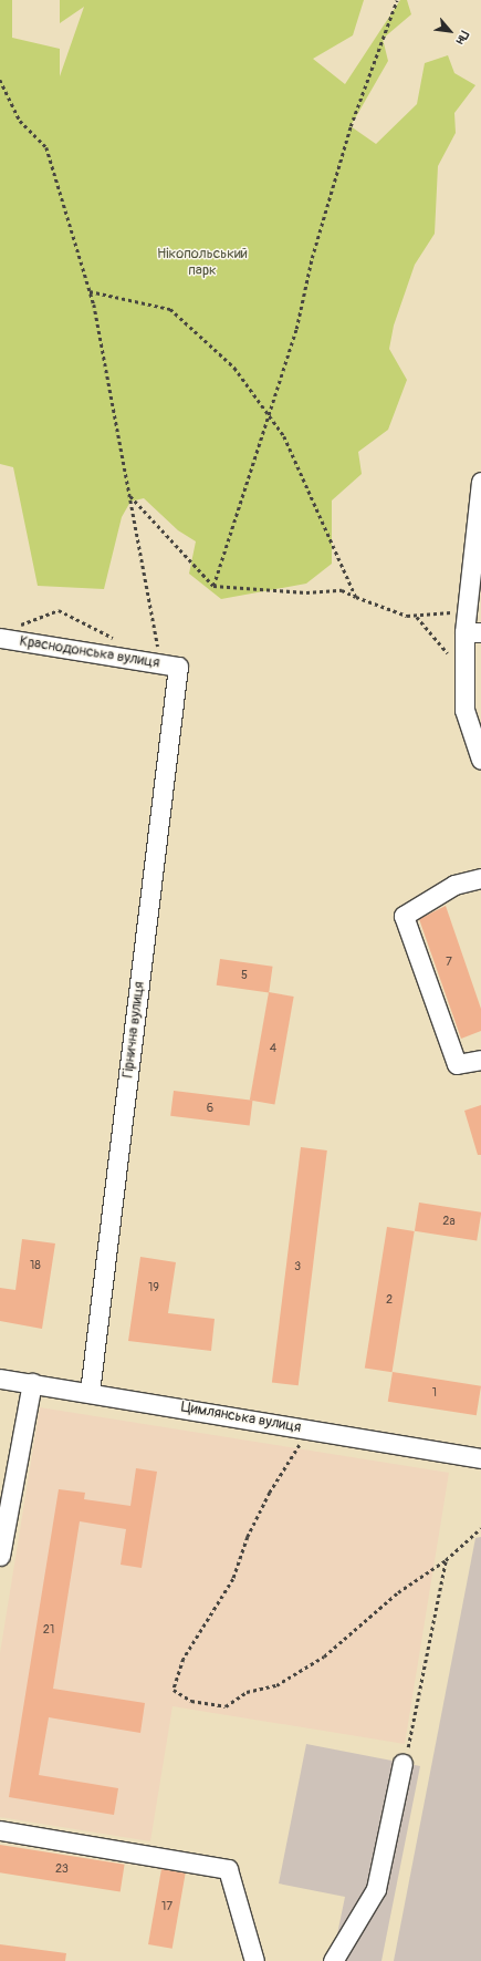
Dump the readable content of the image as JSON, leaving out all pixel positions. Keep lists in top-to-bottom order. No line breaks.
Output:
{"streets":{"street":["Краснодонська вулиця","Гірнична вулиця","Цимлянська вулиця"]},"crossings":[["Краснодонська вулиця","Гірнична вулиця"],["Гірнична вулиця","Цимлянська вулиця"]],"parks":["Нікопольський парк"],"house_numbers":["7","5","4","6","2а","18","3","19","2","1","21","23","17"],"north":"bottom right"}
